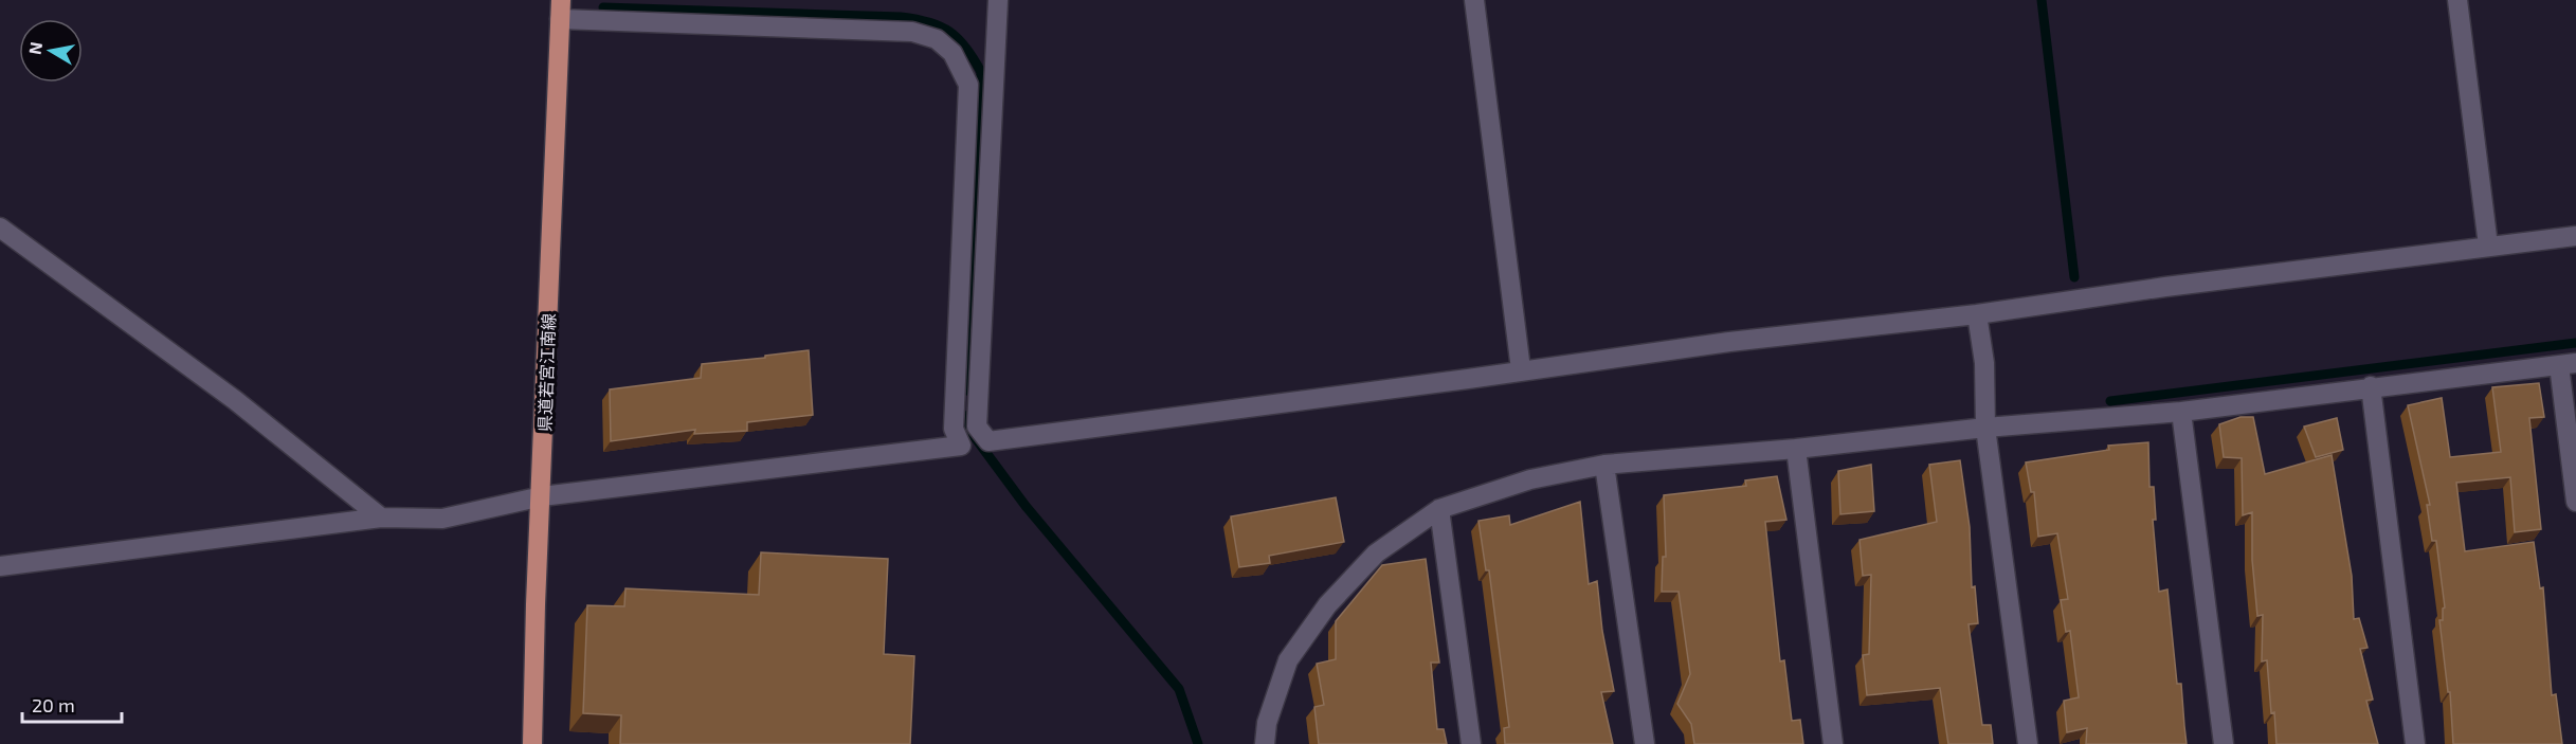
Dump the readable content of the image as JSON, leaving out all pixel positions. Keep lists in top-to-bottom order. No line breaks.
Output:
{"streets":{"main road":["県道若宮江南線"]},"scale_bar":"20 m","north":"left"}
